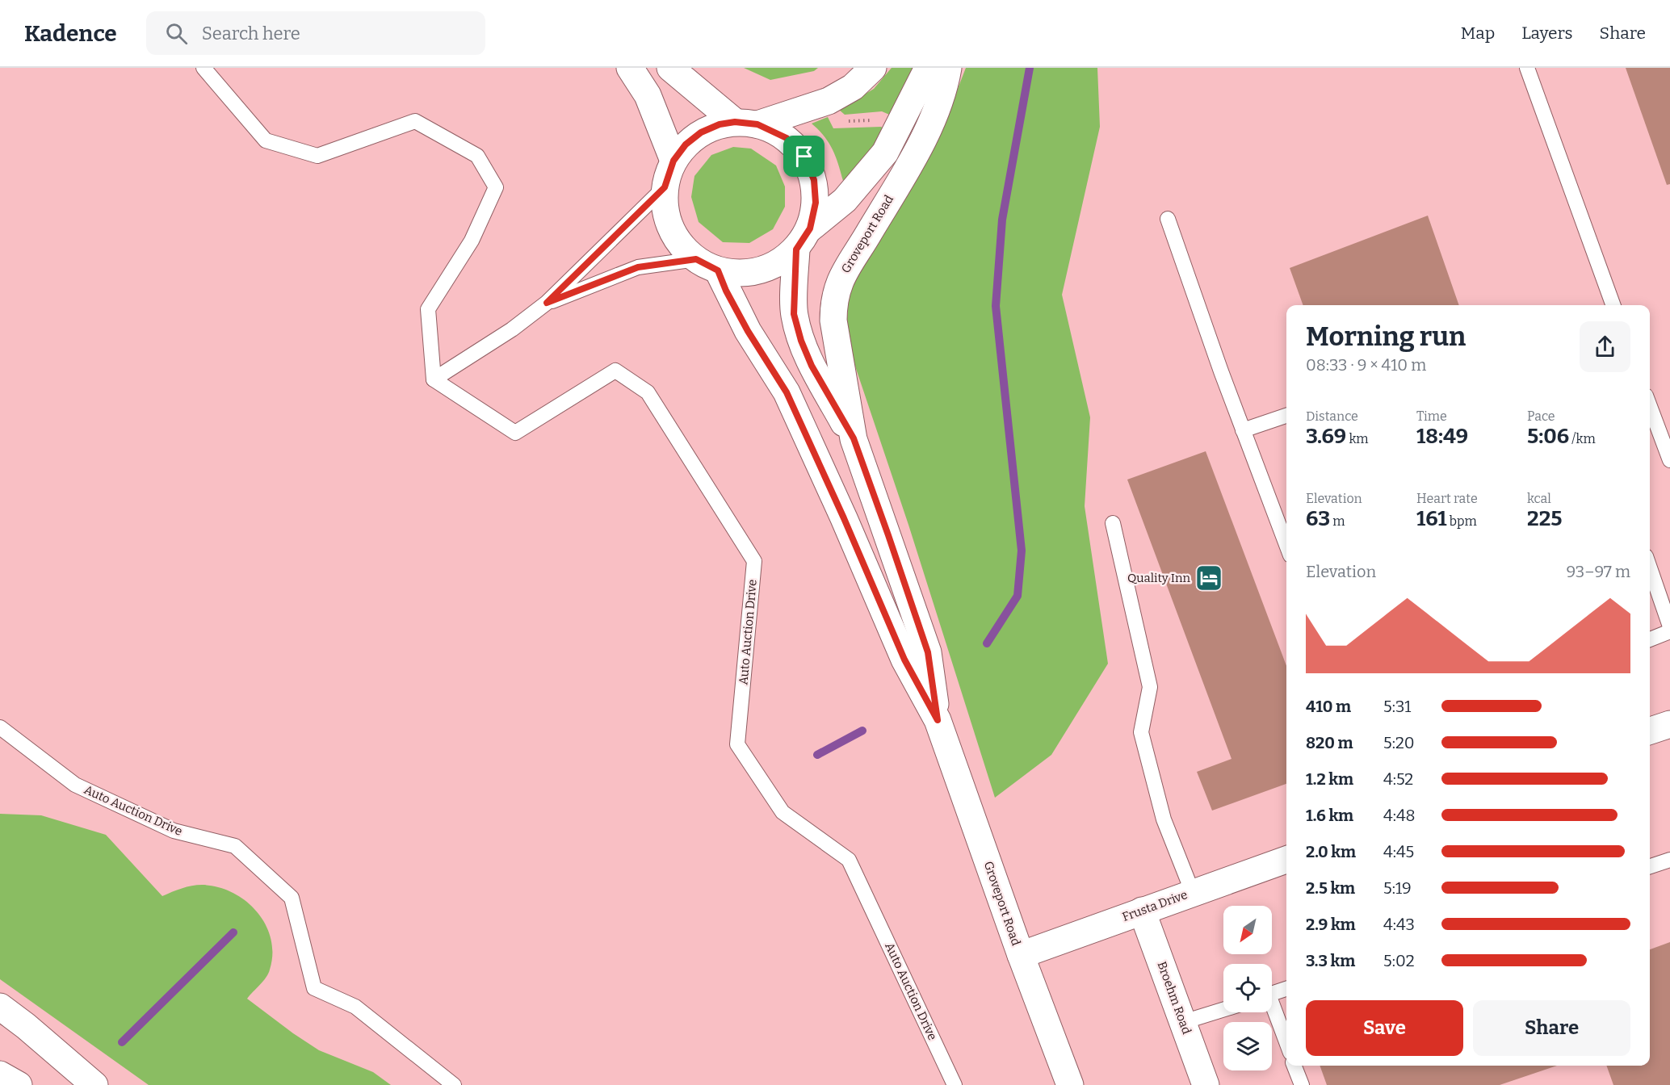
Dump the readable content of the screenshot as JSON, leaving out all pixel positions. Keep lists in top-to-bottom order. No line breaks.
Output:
{"streets":{"main road":["Groveport Road","Frusta Drive","Broehm Road"],"lane":["Auto Auction Drive"]},"crossings":[["Groveport Road","Frusta Drive"],["Frusta Drive","Broehm Road"]],"places":{"hotel":["Quality Inn"]},"north":"bottom left","page":{"header":"Kadence","search":"Search here","nav":["Map","Layers","Share"],"heading":["Morning run","08:33 · 9 × 410 m"],"stats":[["Distance","3.69 km"],["Time","18:49"],["Pace","5:06 /km"],["Elevation","63 m"],["Heart rate","161 bpm"],["kcal","225"]],"chart":["Elevation","93–97 m"],"list":[{"name":"410 m","note":"5:31"},{"name":"820 m","note":"5:20"},{"name":"1.2 km","note":"4:52"},{"name":"1.6 km","note":"4:48"},{"name":"2.0 km","note":"4:45"},{"name":"2.5 km","note":"5:19"},{"name":"2.9 km","note":"4:43"},{"name":"3.3 km","note":"5:02"}],"buttons":["Save","Share"]}}
